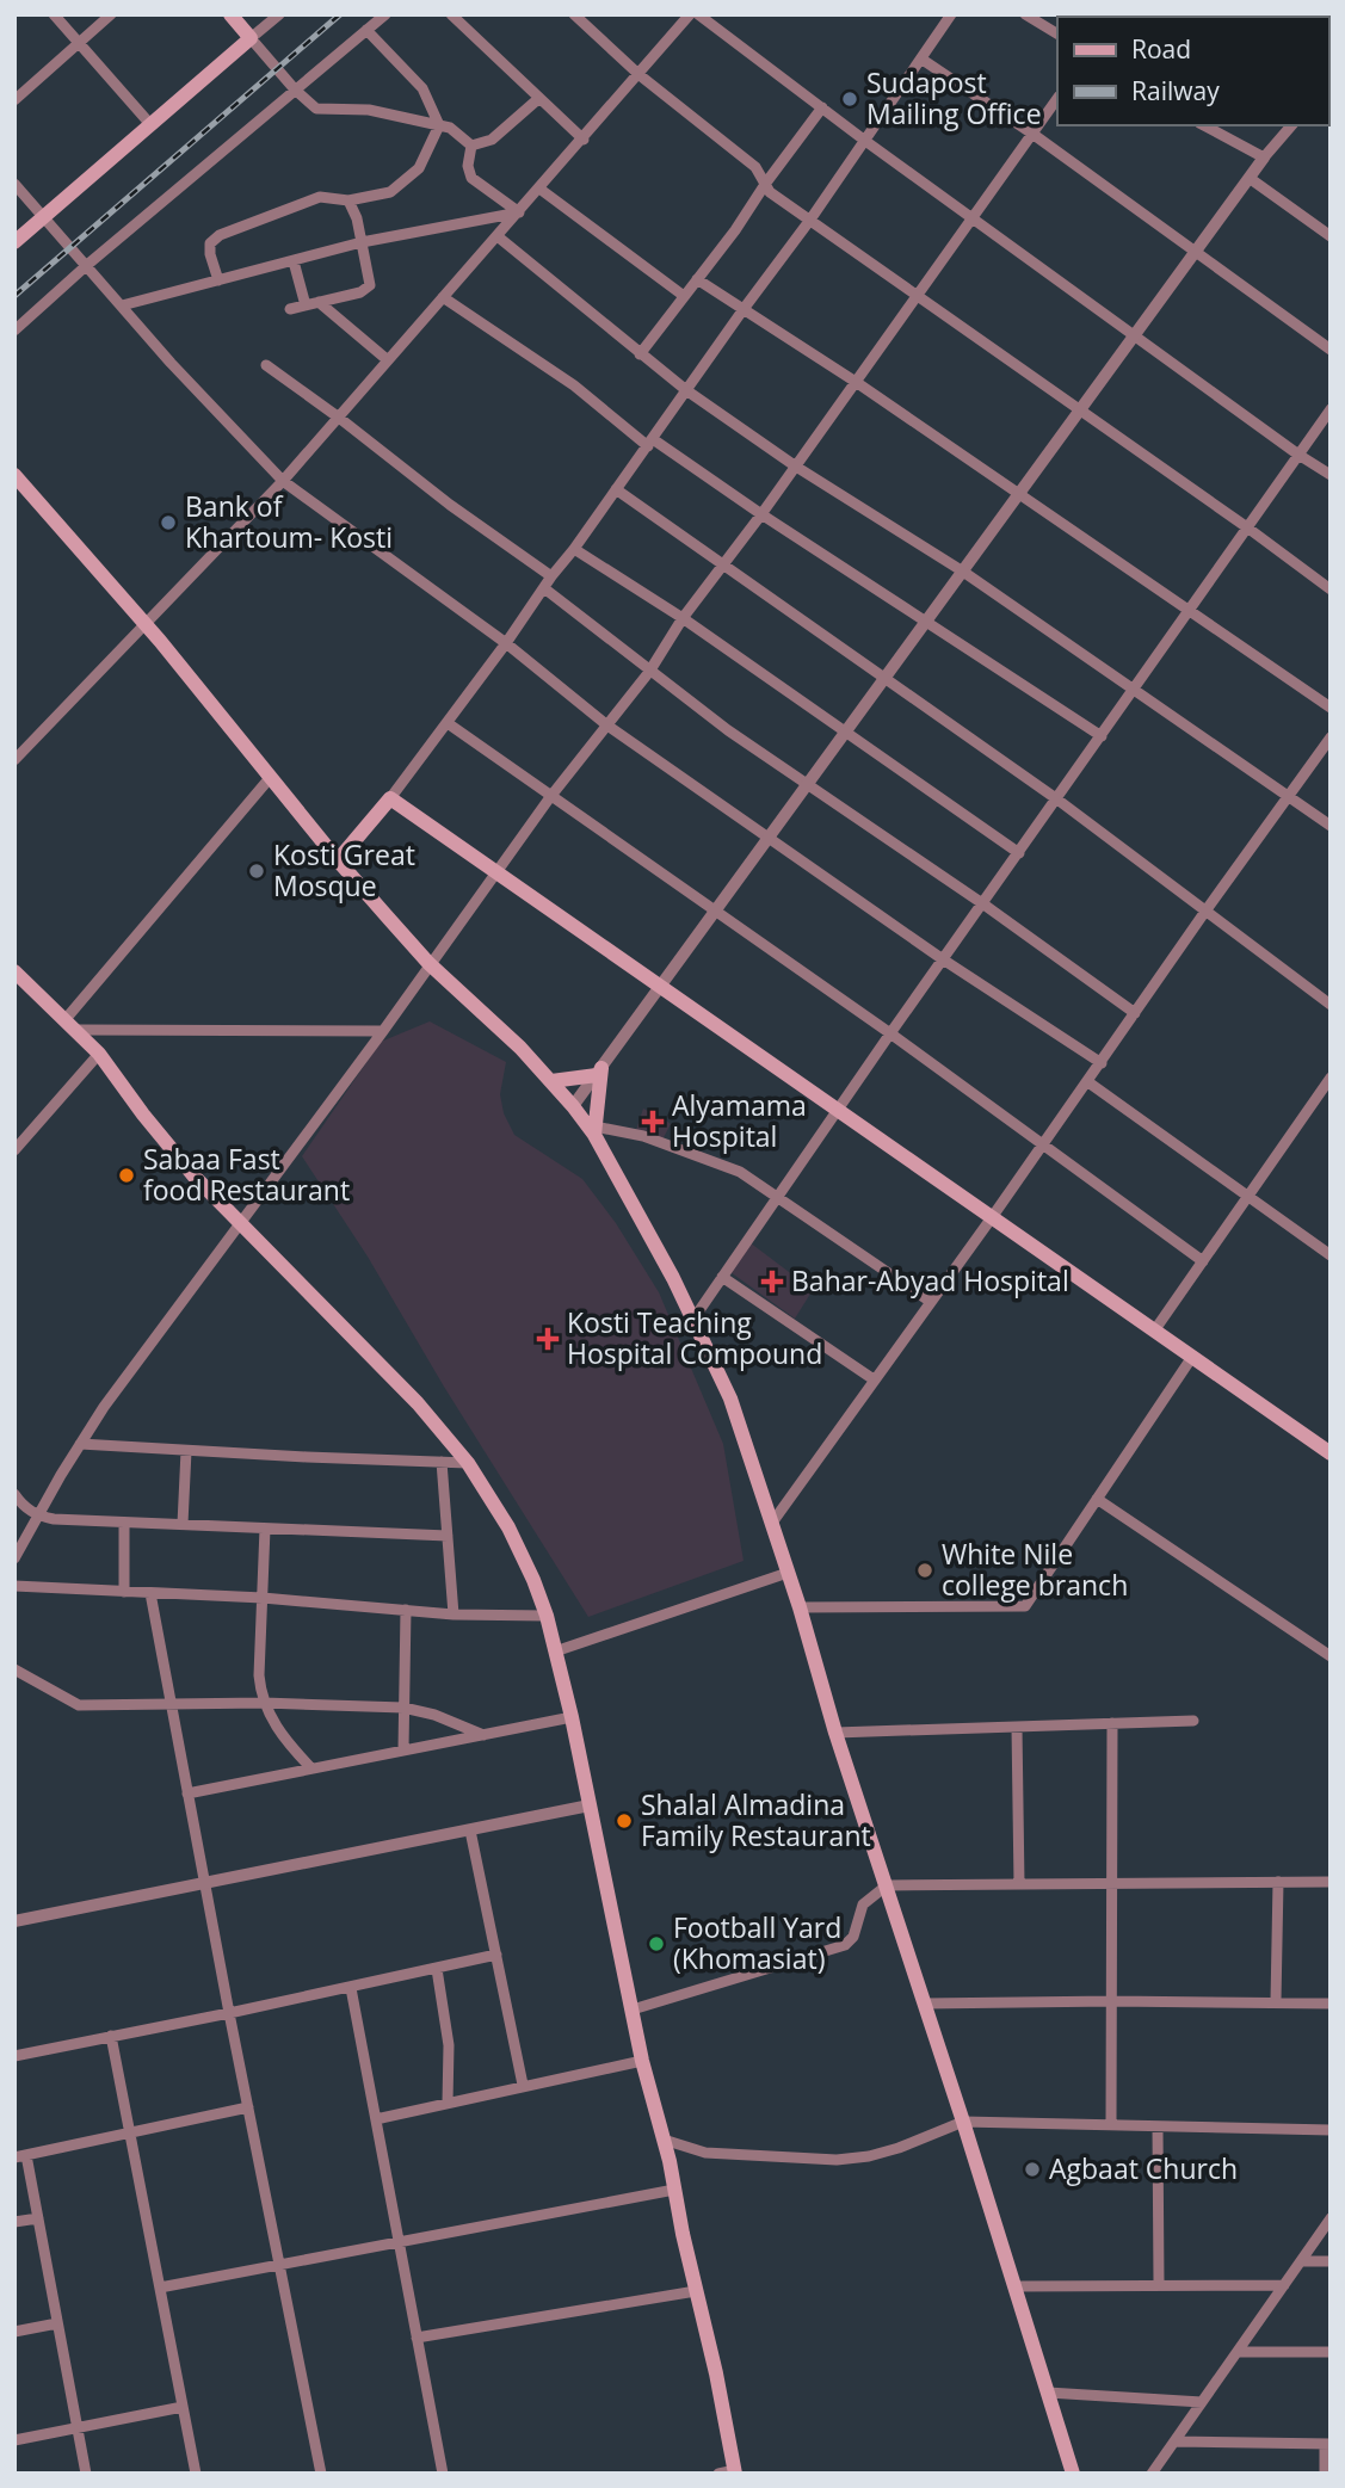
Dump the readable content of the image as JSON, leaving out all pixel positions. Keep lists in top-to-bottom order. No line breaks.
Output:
{"places":{"other":["Sudapost Mailing Office","Bank of Khartoum- Kosti","Kosti Great Mosque","Sabaa Fast food Restaurant","White Nile college branch","Shalal Almadina Family Restaurant","Football Yard (Khomasiat)","Agbaat Church"],"health":["Alyamama Hospital","Bahar-Abyad Hospital","Kosti Teaching Hospital Compound"]},"legend":["Road","Railway"]}
